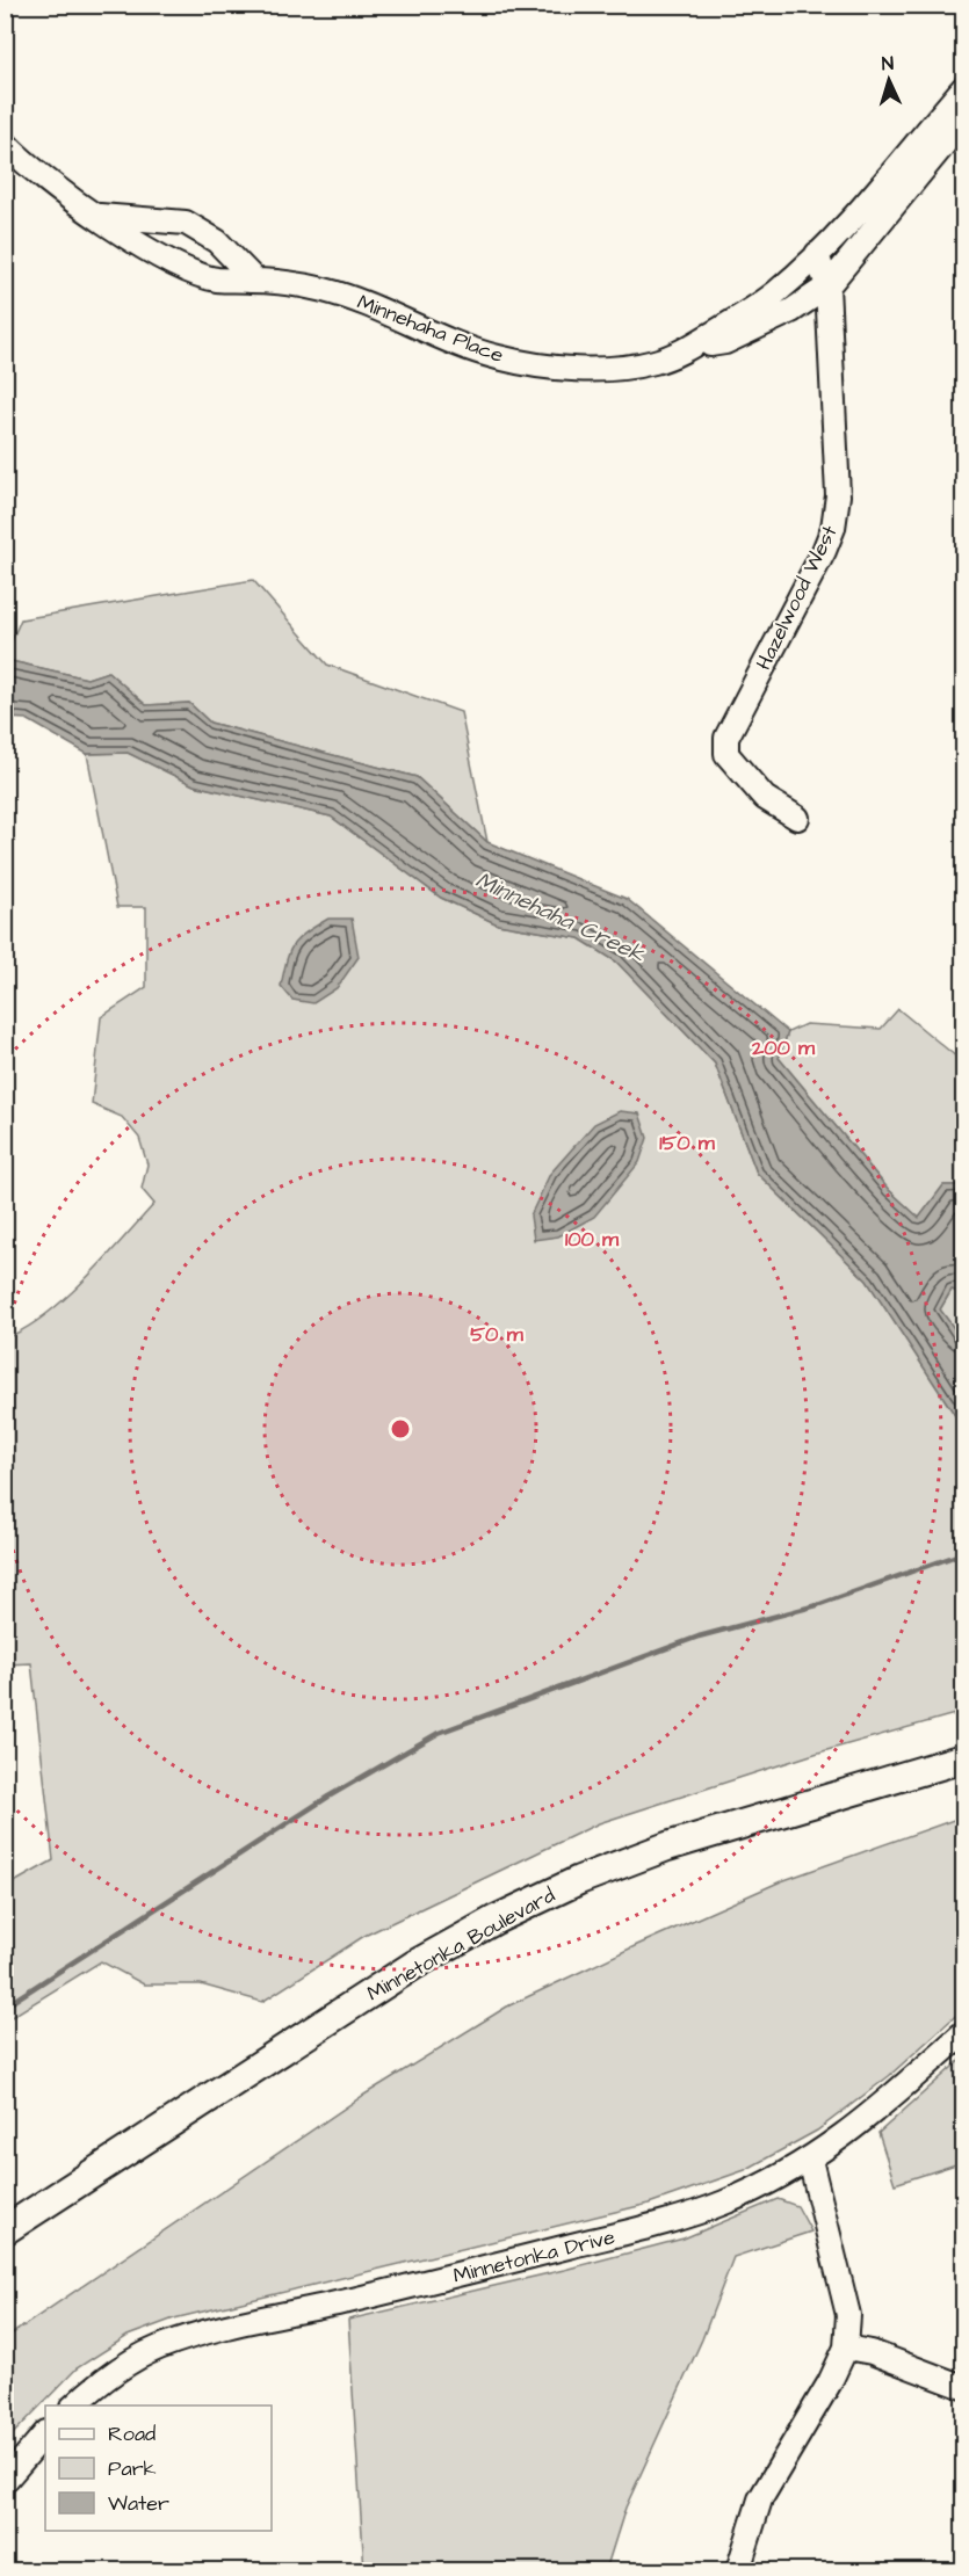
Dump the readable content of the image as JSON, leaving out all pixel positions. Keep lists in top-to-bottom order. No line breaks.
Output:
{"streets":{"main road":["Minnetonka Boulevard"],"street":["Minnehaha Place","Hazelwood West","Minnetonka Drive"]},"crossings":[["Minnehaha Place","Hazelwood West"]],"water":["Minnehaha Creek"],"legend":["Road","Park","Water"],"north":"top","rings":["200 m","150 m","100 m","50 m"]}
